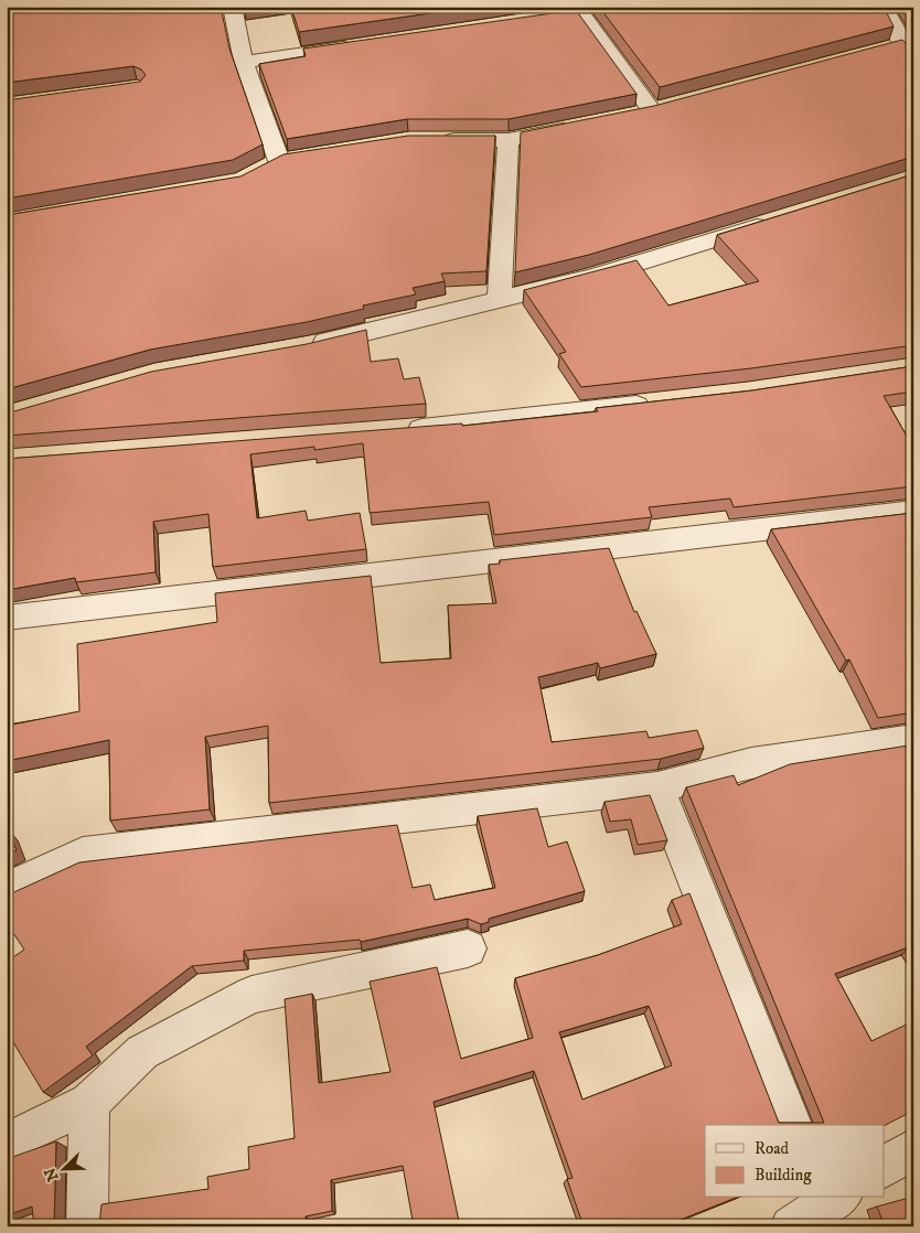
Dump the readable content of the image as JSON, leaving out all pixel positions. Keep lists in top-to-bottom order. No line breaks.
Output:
{"legend":["Road","Building"],"north":"bottom left"}
